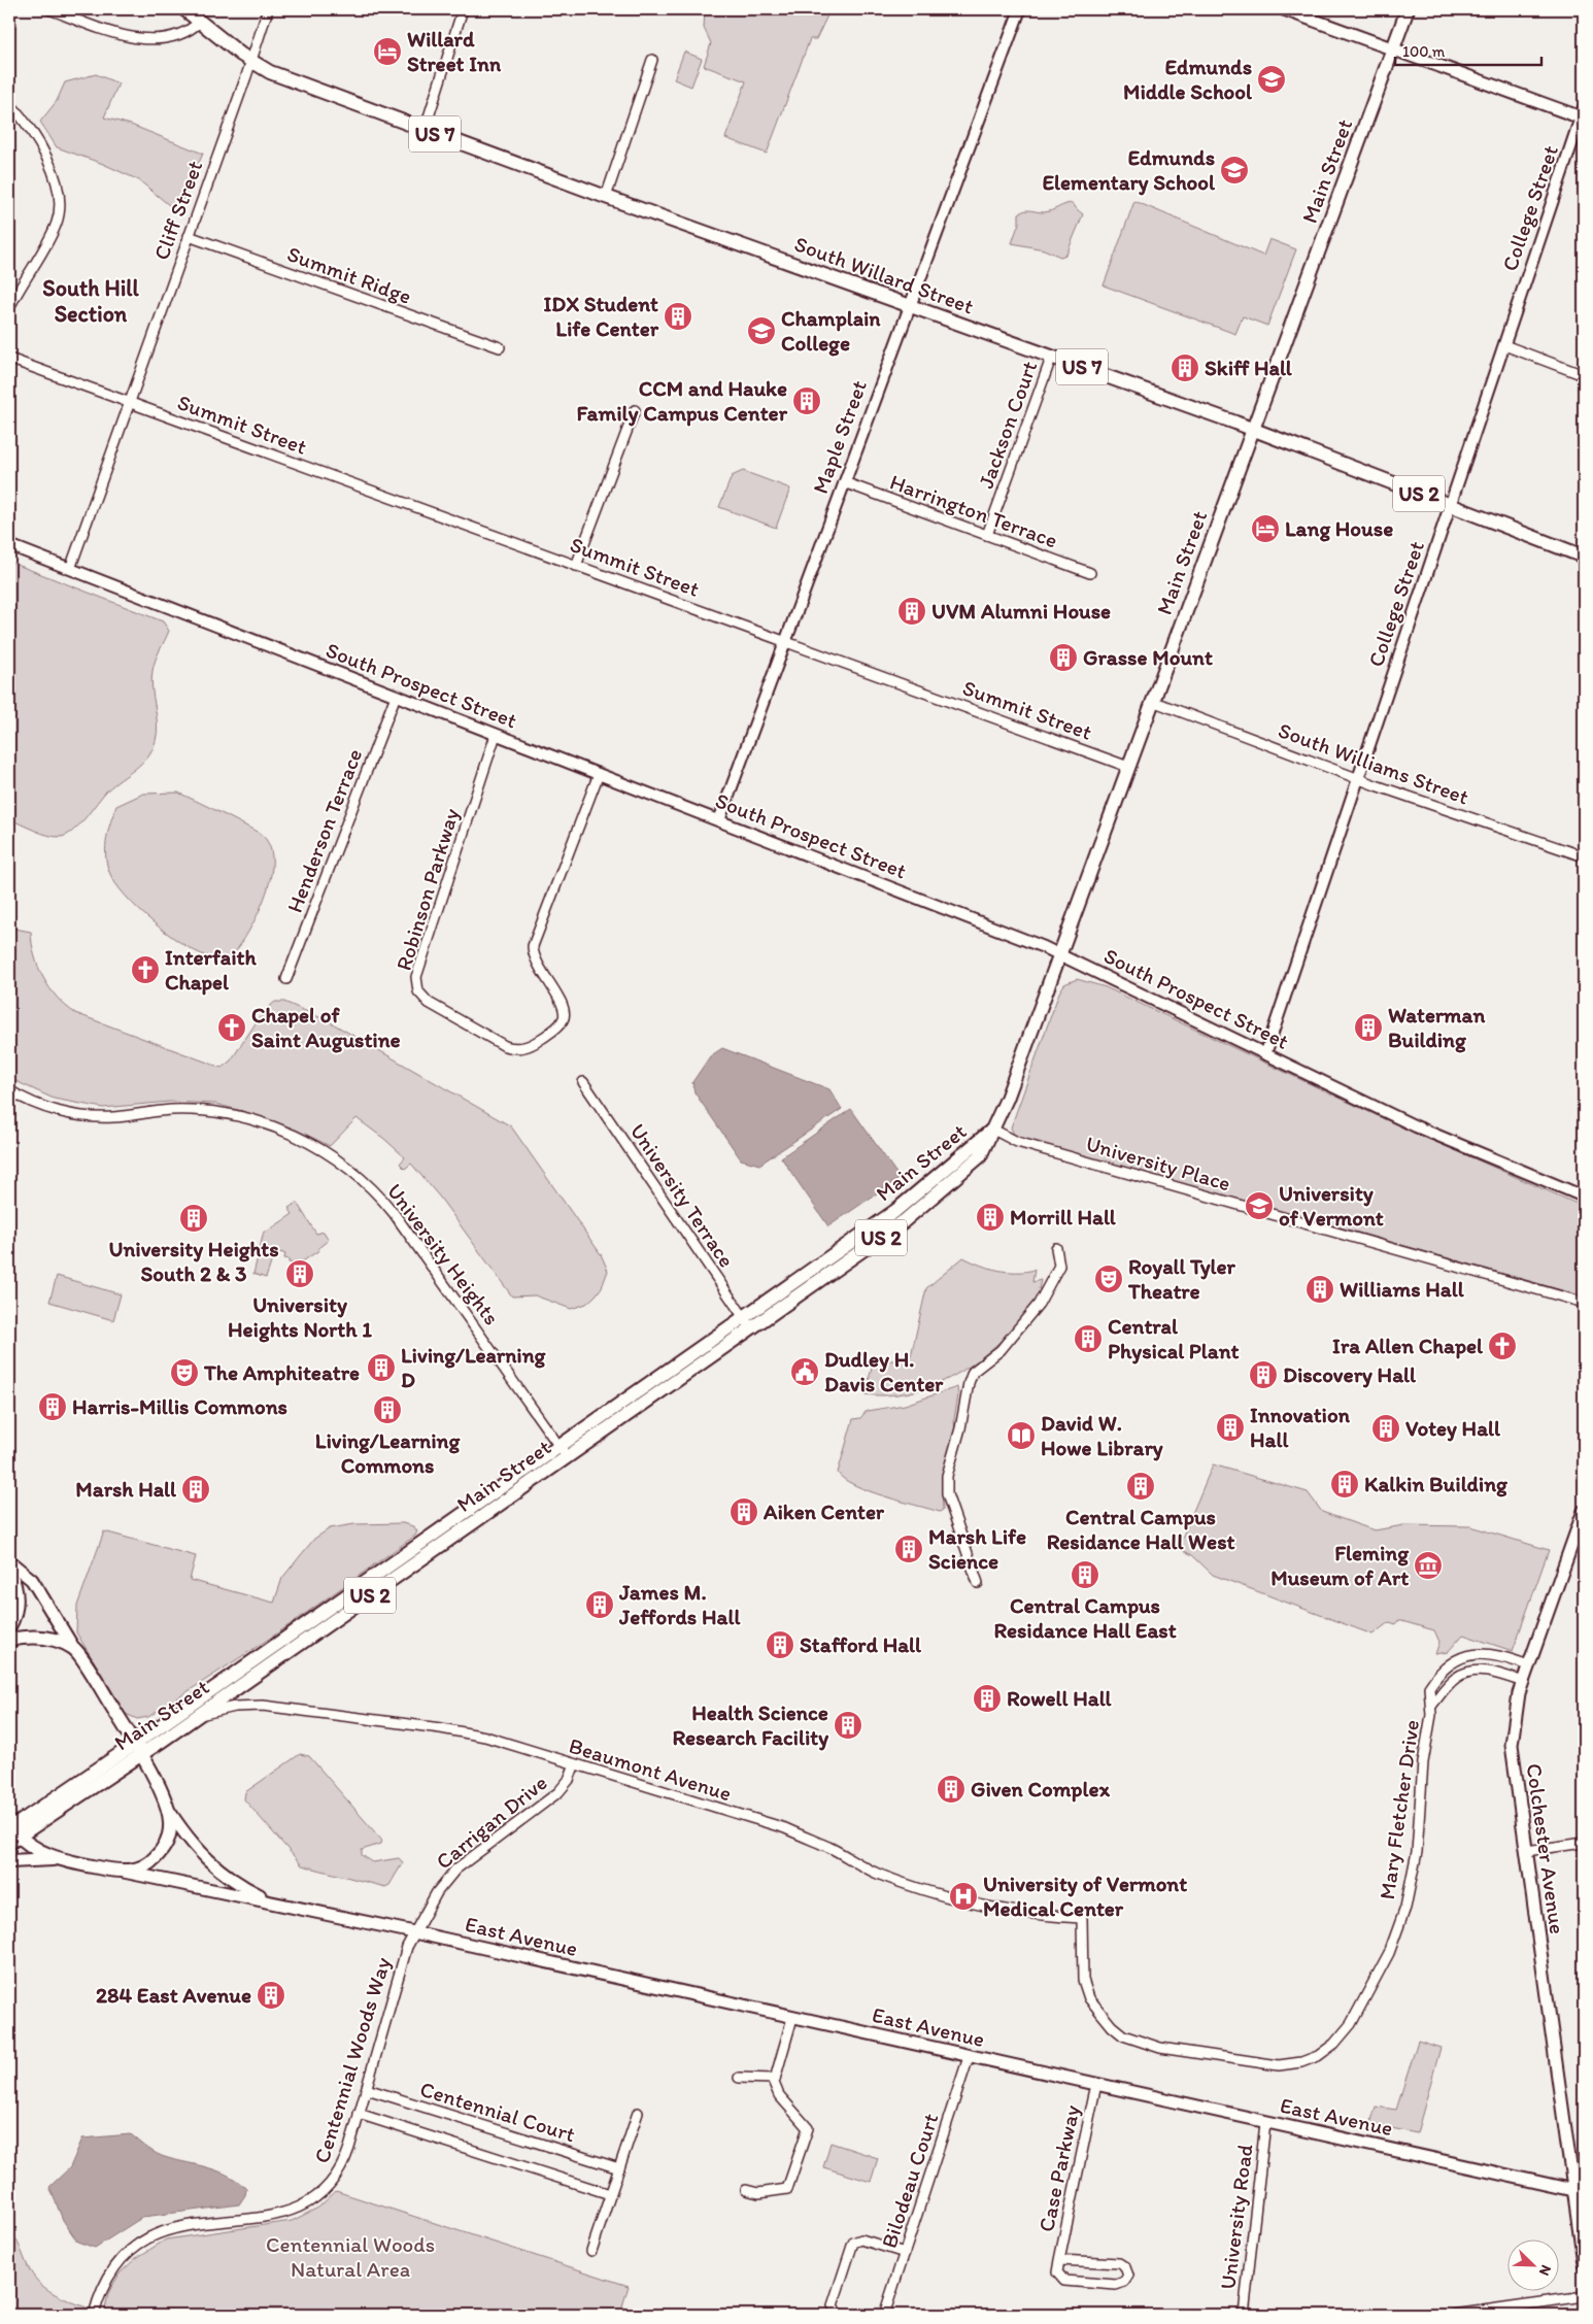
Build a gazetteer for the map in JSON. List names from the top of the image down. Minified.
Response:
{"streets":{"main road":["US 7","Main Street","South Willard Street","US 2","Colchester Avenue","East Avenue"],"street":["College Street","Cliff Street","Summit Ridge","Summit Street","Jackson Court","Maple Street","Harrington Terrace","South Prospect Street","South Williams Street","Henderson Terrace","Robinson Parkway","University Place","University Terrace","University Heights","Beaumont Avenue","Mary Fletcher Drive","Carrigan Drive","Centennial Woods Way","Centennial Court","Case Parkway","Bilodeau Court","University Road"]},"crossings":[["Main Street","South Willard Street"],["Main Street","Summit Street"],["Main Street","South Prospect Street"],["Main Street","South Williams Street"],["Main Street","University Place"],["Main Street","University Terrace"],["Main Street","University Heights"],["Main Street","Beaumont Avenue"],["Main Street","East Avenue"],["College Street","South Willard Street"],["College Street","South Prospect Street"],["College Street","South Williams Street"],["Cliff Street","Summit Ridge"],["Cliff Street","South Willard Street"],["Cliff Street","Summit Street"],["Cliff Street","South Prospect Street"],["South Willard Street","Jackson Court"],["South Willard Street","Maple Street"],["Summit Street","Maple Street"],["Jackson Court","Harrington Terrace"],["Maple Street","Harrington Terrace"],["Maple Street","South Prospect Street"],["South Prospect Street","Henderson Terrace"],["South Prospect Street","Robinson Parkway"],["Beaumont Avenue","Mary Fletcher Drive"],["Beaumont Avenue","Carrigan Drive"],["Mary Fletcher Drive","Colchester Avenue"],["Carrigan Drive","East Avenue"],["Carrigan Drive","Centennial Woods Way"],["Colchester Avenue","East Avenue"],["East Avenue","Centennial Woods Way"],["East Avenue","Case Parkway"],["East Avenue","Bilodeau Court"],["East Avenue","University Road"],["Centennial Woods Way","Centennial Court"]],"districts":["South Hill Section"],"parks":["Centennial Woods Natural Area"],"places":{"hotel":["Willard Street Inn","Lang House"],"school or university":["Edmunds Middle School","Edmunds Elementary School","Champlain College","University of Vermont"],"building":["IDX Student Life Center","Skiff Hall","CCM and Hauke Family Campus Center","UVM Alumni House","Grasse Mount","Waterman Building","Morrill Hall","University Heights South 2 & 3","University Heights North 1","Williams Hall","Central Physical Plant","Living/Learning D","Discovery Hall","Harris-Millis Commons","Living/Learning Commons","Innovation Hall","Votey Hall","Kalkin Building","Central Campus Residance Hall West","Marsh Hall","Aiken Center","Marsh Life Science","Central Campus Residance Hall East","James M. Jeffords Hall","Stafford Hall","Rowell Hall","Health Science Research Facility","Given Complex","284 East Avenue"],"church":["Interfaith Chapel","Chapel of Saint Augustine","Ira Allen Chapel"],"theatre":["Royall Tyler Theatre","The Amphiteatre"],"public building":["Dudley H. Davis Center"],"library":["David W. Howe Library"],"museum":["Fleming Museum of Art"],"hospital":["University of Vermont Medical Center"]},"scale_bar":"100 m","north":"bottom right"}
